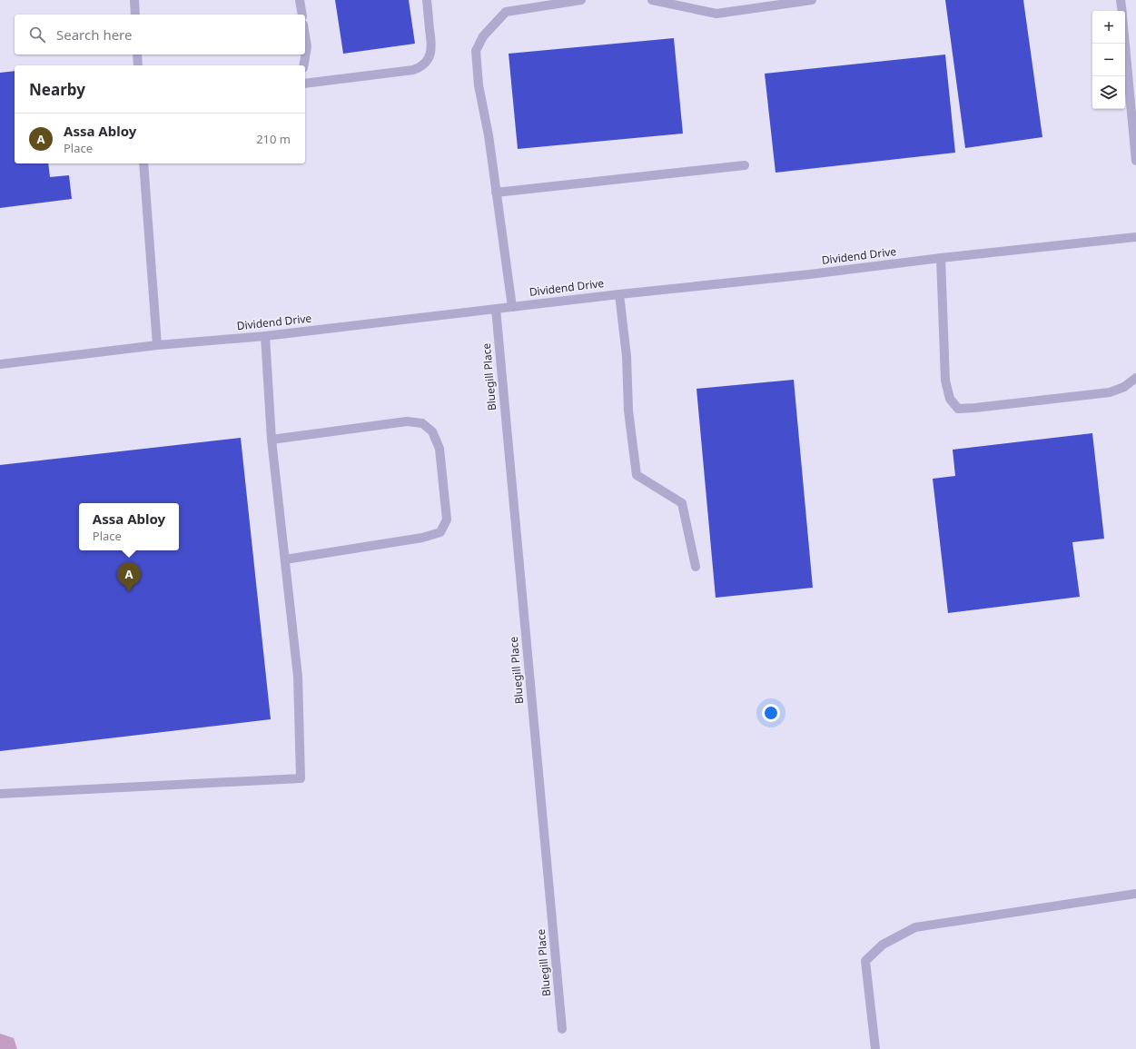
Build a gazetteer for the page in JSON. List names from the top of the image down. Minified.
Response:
{"streets":{"street":["Dividend Drive","Bluegill Place"]},"crossings":[["Dividend Drive","Bluegill Place"]],"page":{"map_buttons":["+","−"],"search":"Search here","heading":"Nearby","list":[{"mark":"A","name":"Assa Abloy","note":"Place","value":"210 m"}],"popup":["Assa Abloy","Place"],"pins":"A"}}
